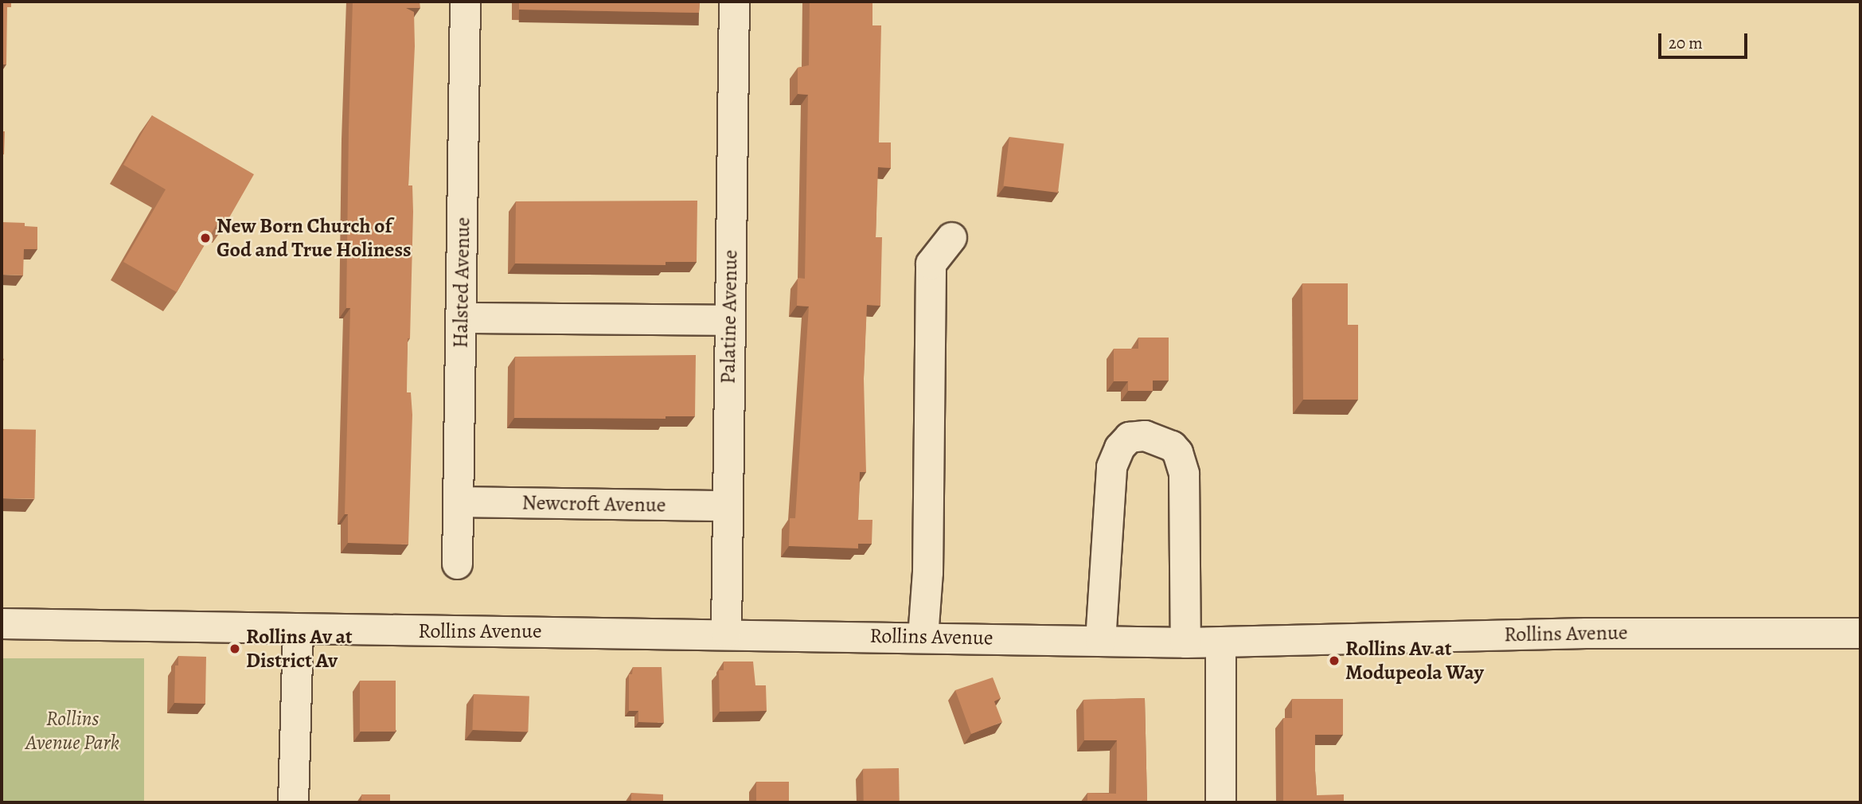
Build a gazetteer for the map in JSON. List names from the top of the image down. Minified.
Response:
{"streets":{"street":["Halsted Avenue","Palatine Avenue","Newcroft Avenue","Rollins Avenue"]},"crossings":[["Halsted Avenue","Newcroft Avenue"],["Palatine Avenue","Newcroft Avenue"],["Palatine Avenue","Rollins Avenue"]],"parks":["Rollins Avenue Park"],"places":["New Born Church of God and True Holiness","Rollins Av at District Av","Rollins Av at Modupeola Way"],"scale_bar":"20 m"}
